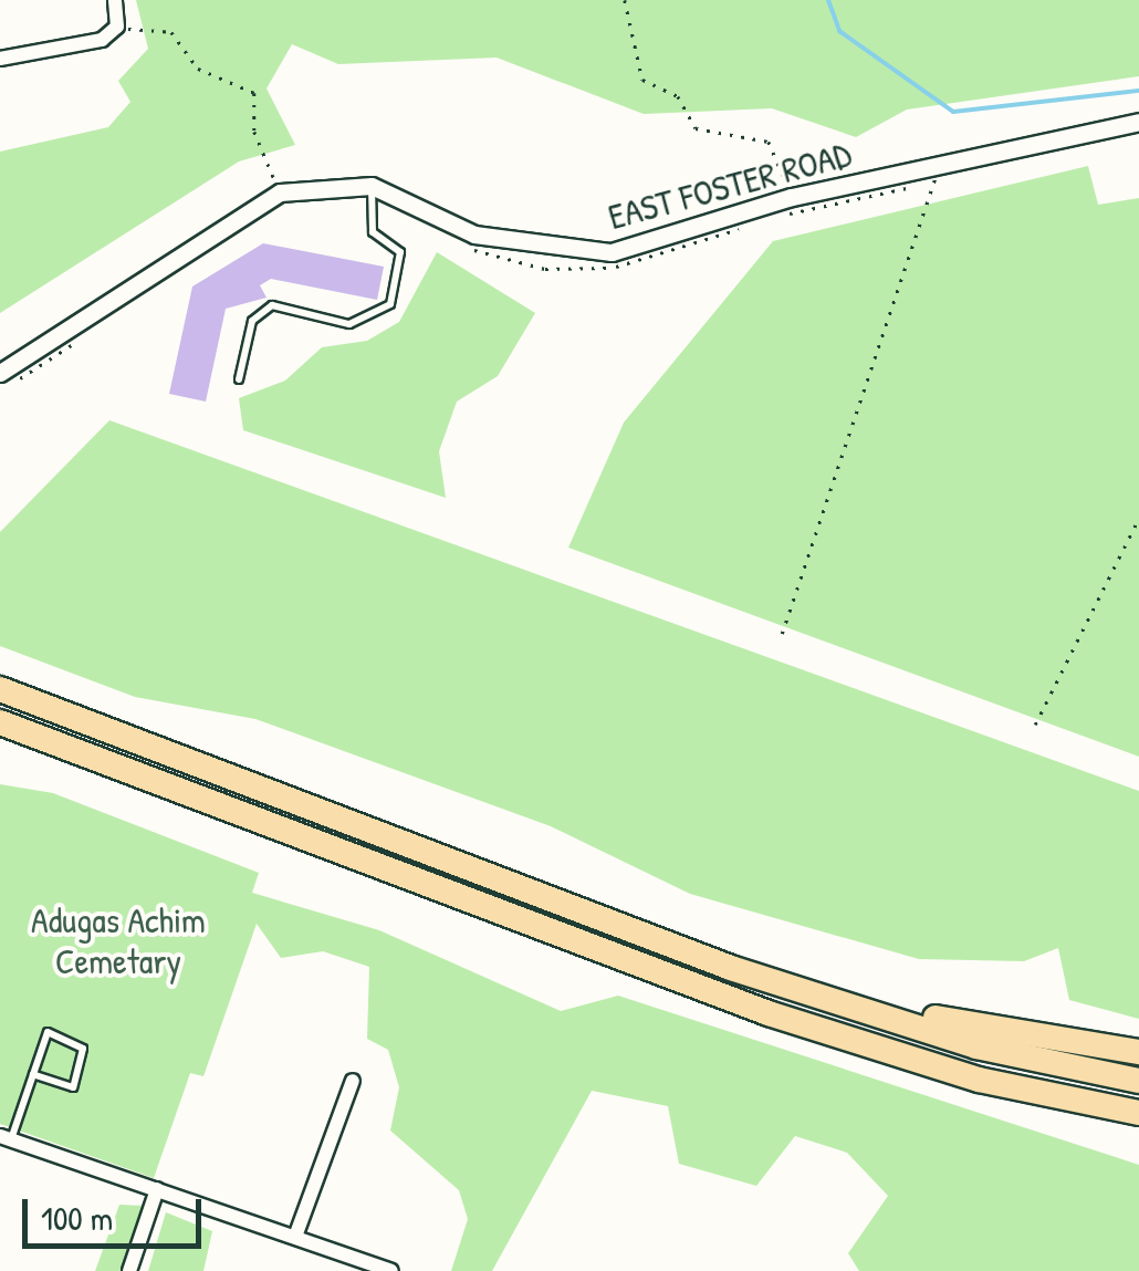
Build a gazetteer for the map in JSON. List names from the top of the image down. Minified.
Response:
{"streets":{"street":["EAST FOSTER ROAD"]},"parks":["Adugas Achim Cemetary"],"scale_bar":"100 m"}
